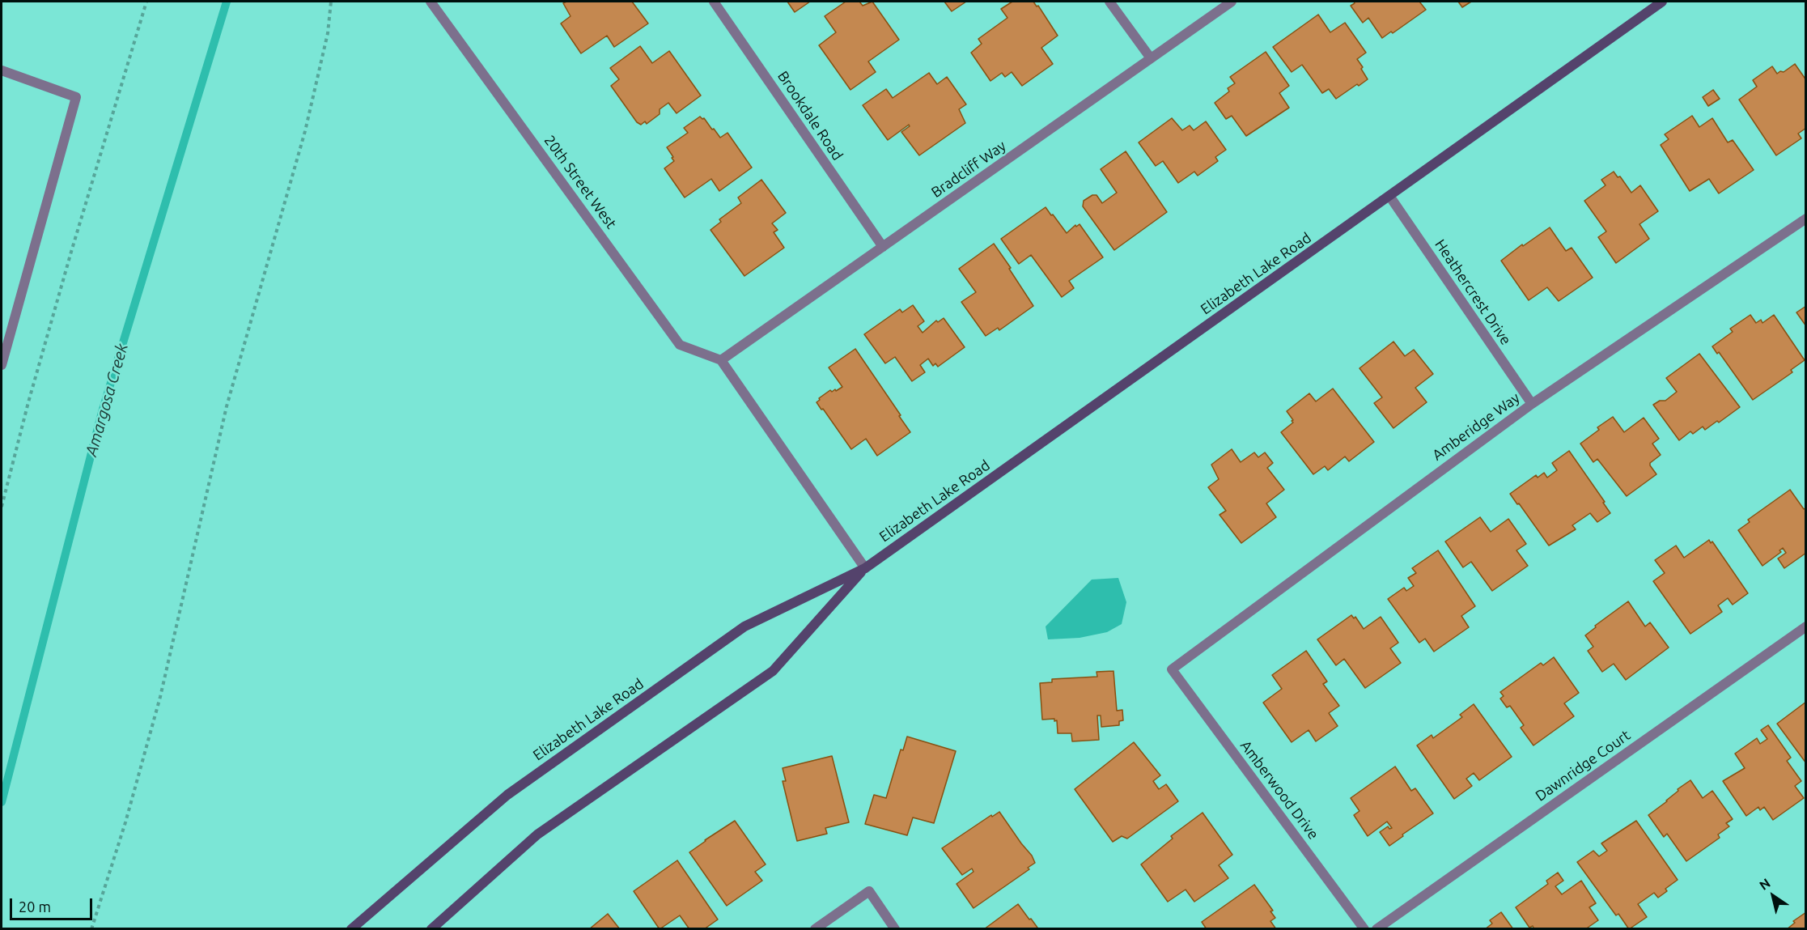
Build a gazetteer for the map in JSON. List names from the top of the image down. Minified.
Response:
{"streets":{"main road":["Elizabeth Lake Road"],"street":["Brookdale Road","Bradcliff Way","20th Street West","Heathercrest Drive","Amberidge Way","Dawnridge Court","Amberwood Drive"]},"crossings":[["Brookdale Road","Bradcliff Way"],["Bradcliff Way","20th Street West"],["Elizabeth Lake Road","Heathercrest Drive"],["Heathercrest Drive","Amberidge Way"],["Amberidge Way","Amberwood Drive"]],"water":["Amargosa Creek"],"scale_bar":"20 m","north":"top left"}
